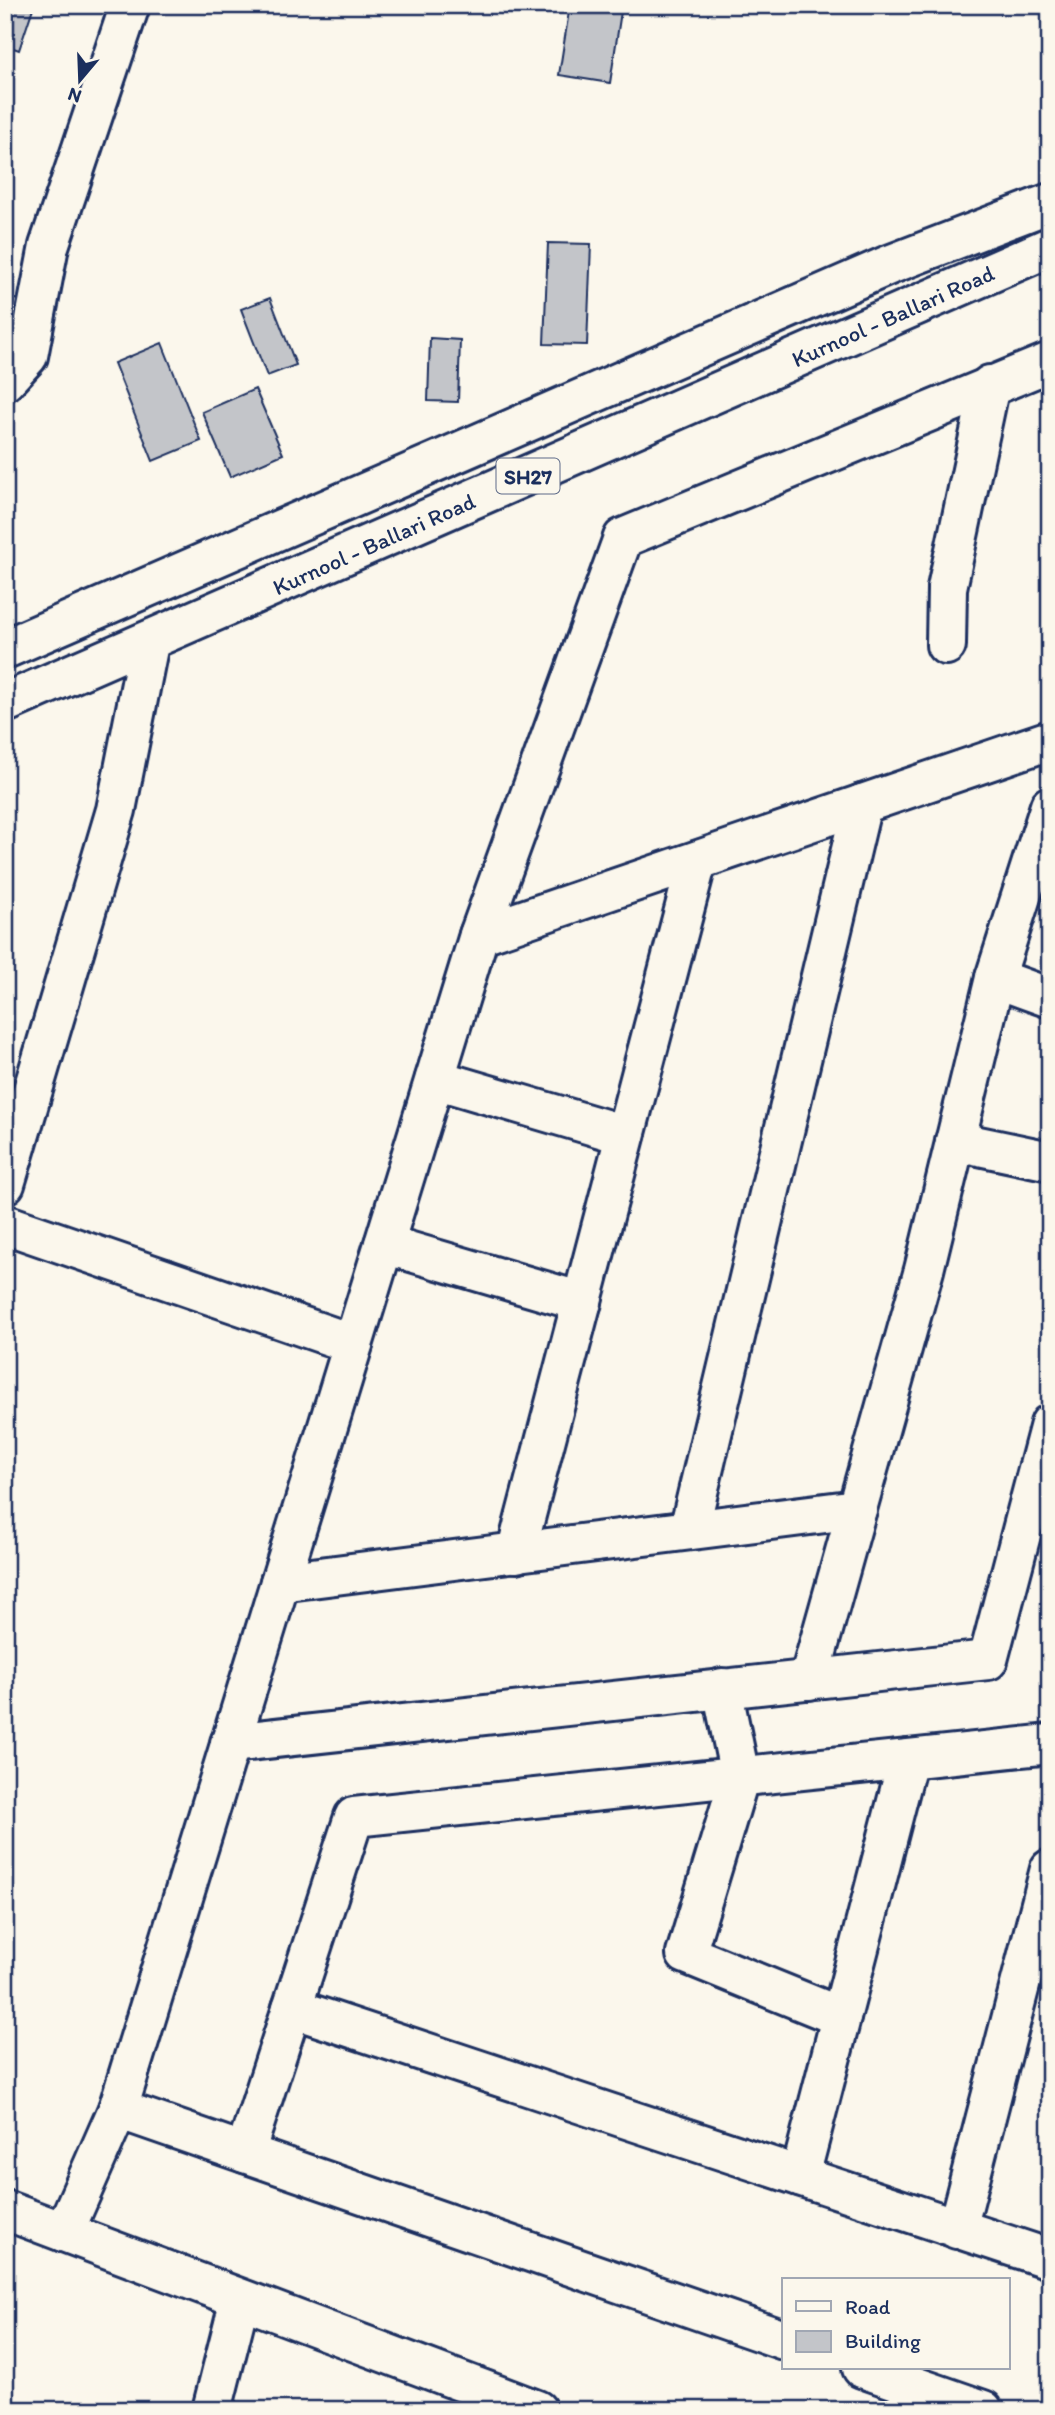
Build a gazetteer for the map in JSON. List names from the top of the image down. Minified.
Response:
{"streets":{"street":["Kurnool - Ballari Road","SH27"]},"legend":["Road","Building"],"north":"bottom"}
